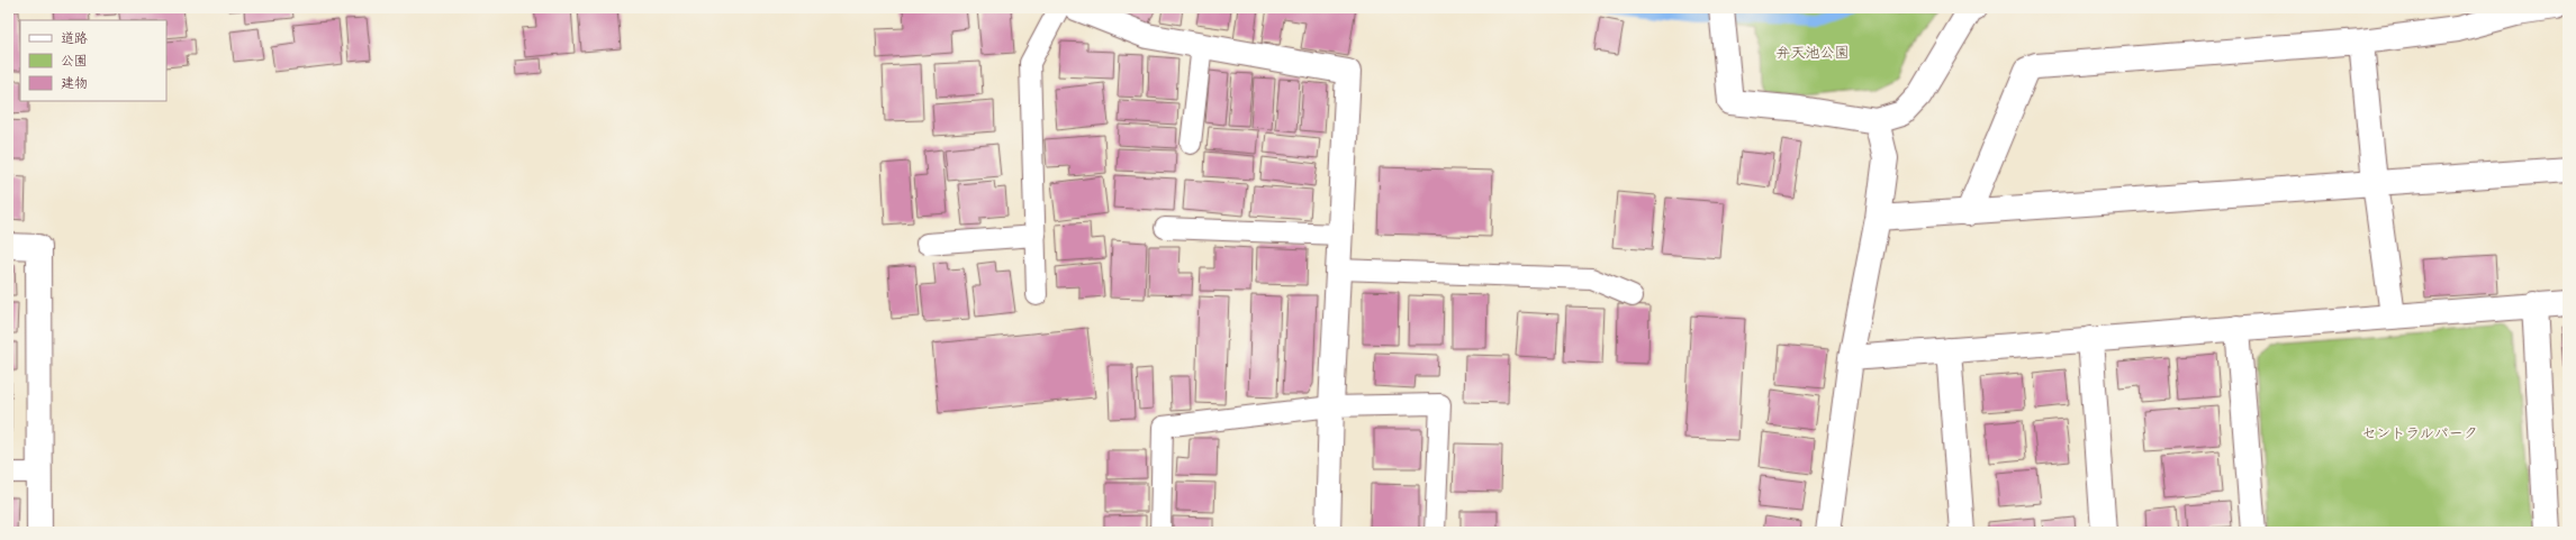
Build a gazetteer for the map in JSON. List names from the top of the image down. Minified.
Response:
{"parks":["弁天池公園","セントラルパーク"],"legend":["道路","公園","建物"]}
